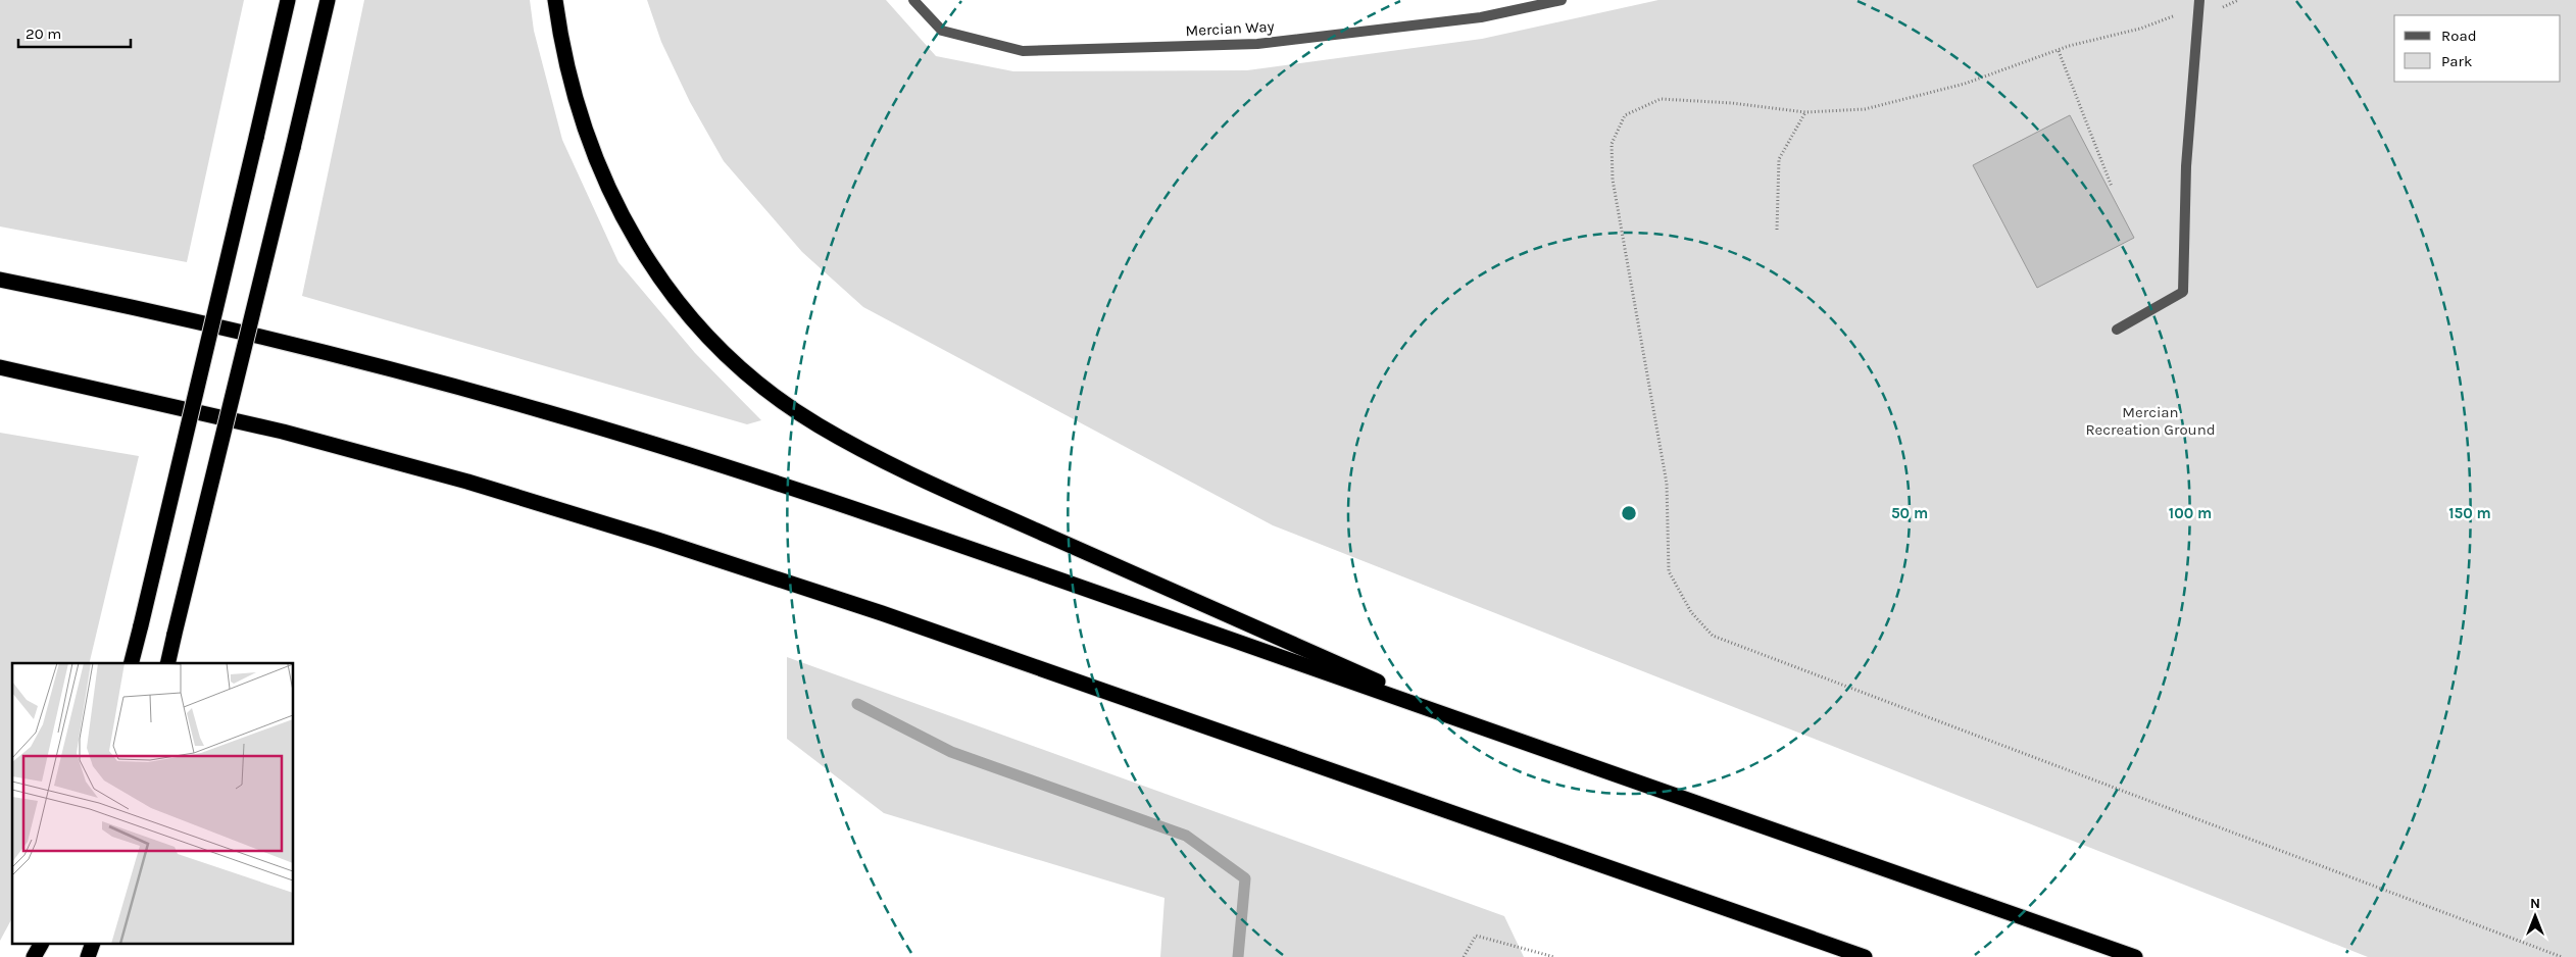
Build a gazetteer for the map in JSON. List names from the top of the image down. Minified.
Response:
{"streets":{"street":["Mercian Way"]},"parks":["Mercian Recreation Ground"],"legend":["Road","Park"],"scale_bar":"20 m","north":"top","rings":["50 m","100 m","150 m"]}
